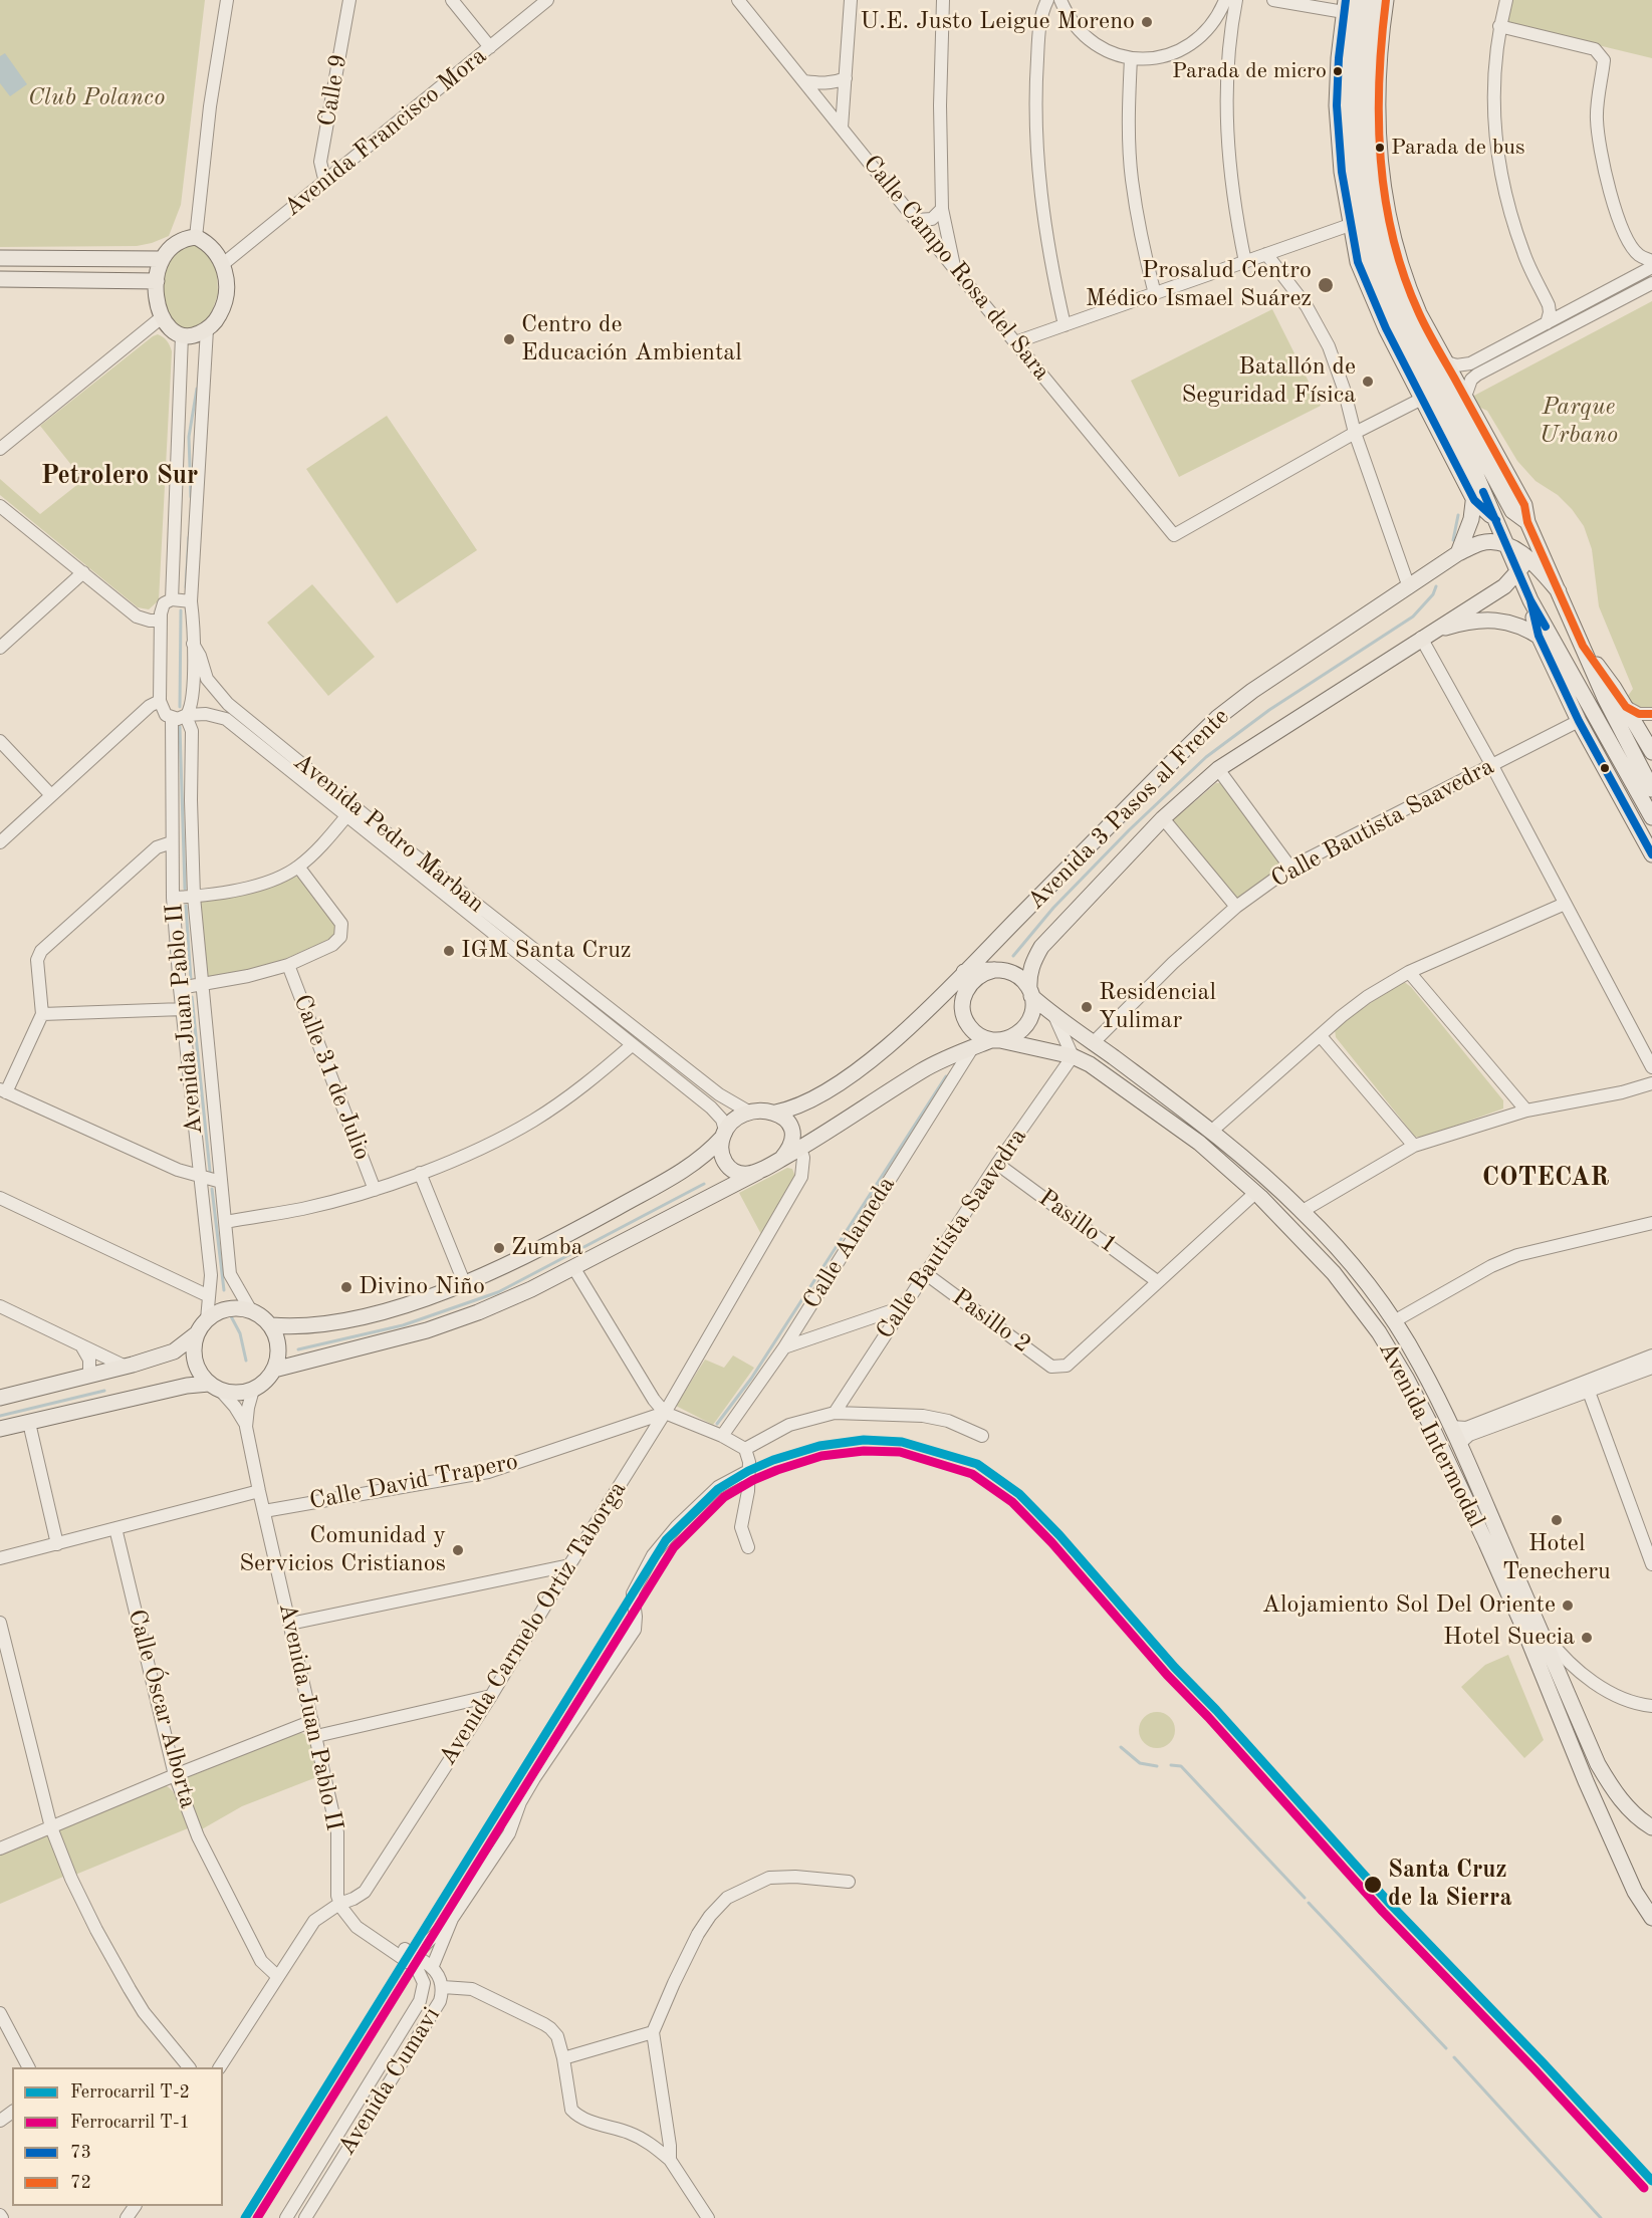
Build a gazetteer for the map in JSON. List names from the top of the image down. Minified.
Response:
{"streets":{"main road":["Avenida 3 Pasos al Frente","Avenida Intermodal"],"street":["Calle 9","Avenida Francisco Mora","Calle Campo Rosa del Sara","Calle Bautista Saavedra","Avenida Pedro Marban","Avenida Juan Pablo II","Calle 31 de Julio","Pasillo 1","Calle Alameda","Pasillo 2","Calle David Trapero","Avenida Carmelo Ortiz Taborga","Calle Óscar Alborta","Avenida Cumavi"]},"crossings":[["Calle 9","Avenida Francisco Mora"],["Avenida 3 Pasos al Frente","Avenida Pedro Marban"],["Avenida 3 Pasos al Frente","Avenida Intermodal"],["Calle Bautista Saavedra","Pasillo 1"],["Calle Bautista Saavedra","Pasillo 2"],["Calle Bautista Saavedra","Avenida Intermodal"],["Avenida Pedro Marban","Avenida Juan Pablo II"],["Avenida Juan Pablo II","Calle David Trapero"],["Avenida Juan Pablo II","Avenida Carmelo Ortiz Taborga"],["Avenida Juan Pablo II","Avenida Cumavi"],["Pasillo 1","Pasillo 2"],["Calle David Trapero","Avenida Carmelo Ortiz Taborga"],["Avenida Carmelo Ortiz Taborga","Calle Óscar Alborta"],["Avenida Carmelo Ortiz Taborga","Avenida Cumavi"]],"districts":["Petrolero Sur","COTECAR"],"parks":["Club Polanco","Parque Urbano"],"places":["U.E. Justo Leigue Moreno","Parada de micro","Parada de bus","Prosalud Centro Médico Ismael Suárez","Centro de Educación Ambiental","Batallón de Seguridad Física","IGM Santa Cruz","Residencial Yulimar","Zumba","Divino Niño","Hotel Tenecheru","Comunidad y Servicios Cristianos","Alojamiento Sol Del Oriente","Hotel Suecia","Santa Cruz de la Sierra"],"lines":["transit line 73","transit line 72","rail line T-2","rail line T-1"],"legend":["Ferrocarril T-2","Ferrocarril T-1","73","72"]}
